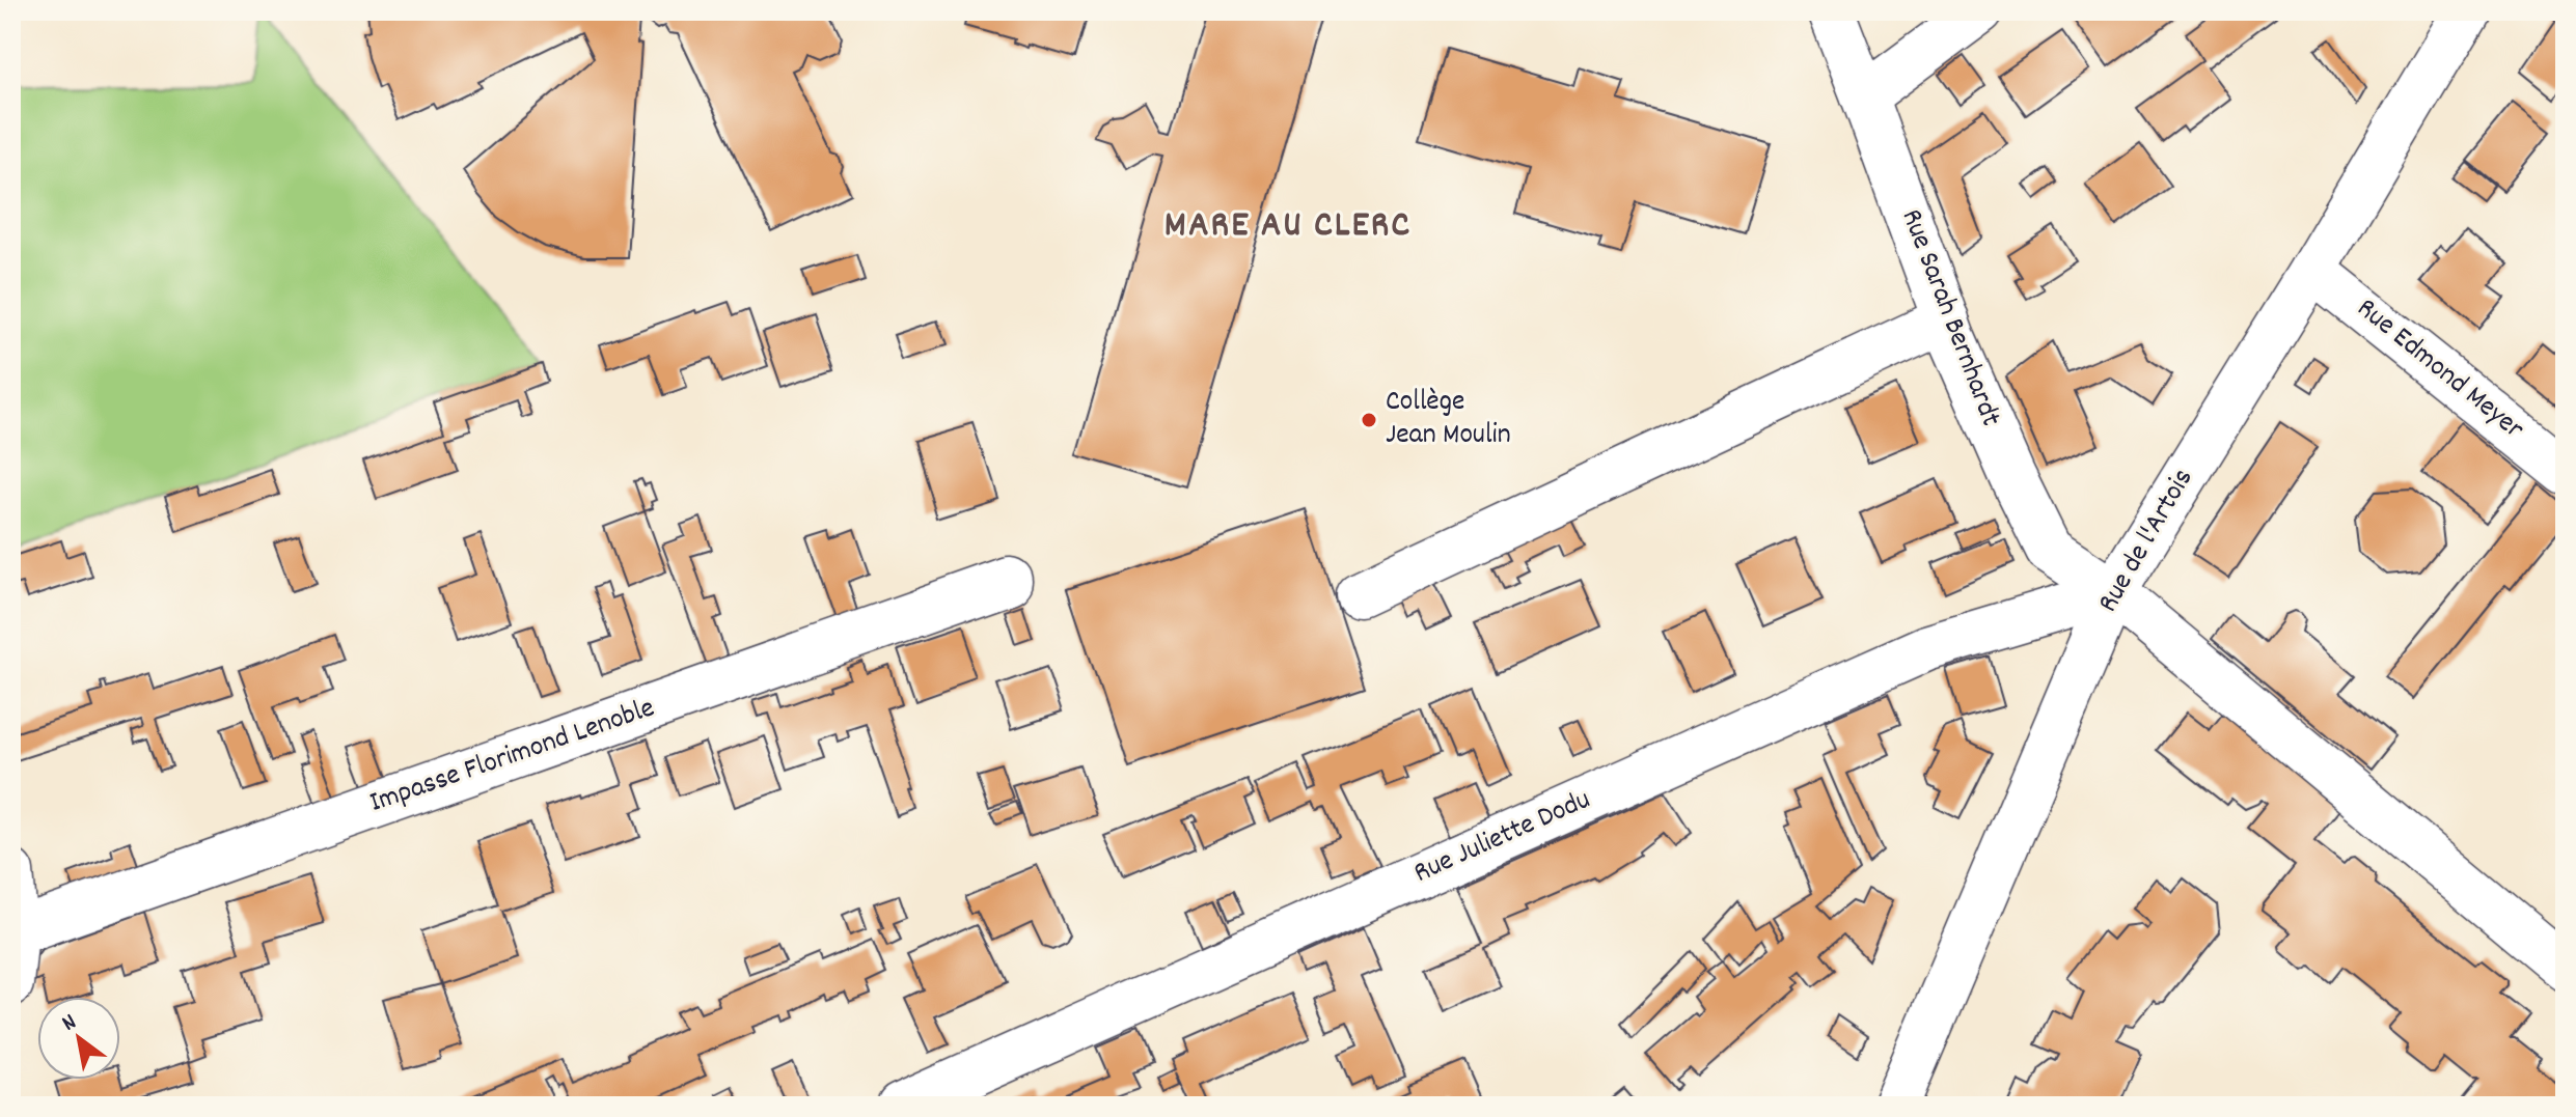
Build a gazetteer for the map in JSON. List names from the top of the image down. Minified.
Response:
{"streets":{"street":["Rue Sarah Bernhardt","Rue Edmond Meyer","Rue de l'Artois","Impasse Florimond Lenoble","Rue Juliette Dodu"]},"crossings":[["Rue Sarah Bernhardt","Rue de l'Artois"],["Rue Sarah Bernhardt","Rue Juliette Dodu"],["Rue Edmond Meyer","Rue de l'Artois"],["Rue de l'Artois","Rue Juliette Dodu"]],"districts":["MARE AU CLERC"],"places":["Collège Jean Moulin"],"north":"top left"}
